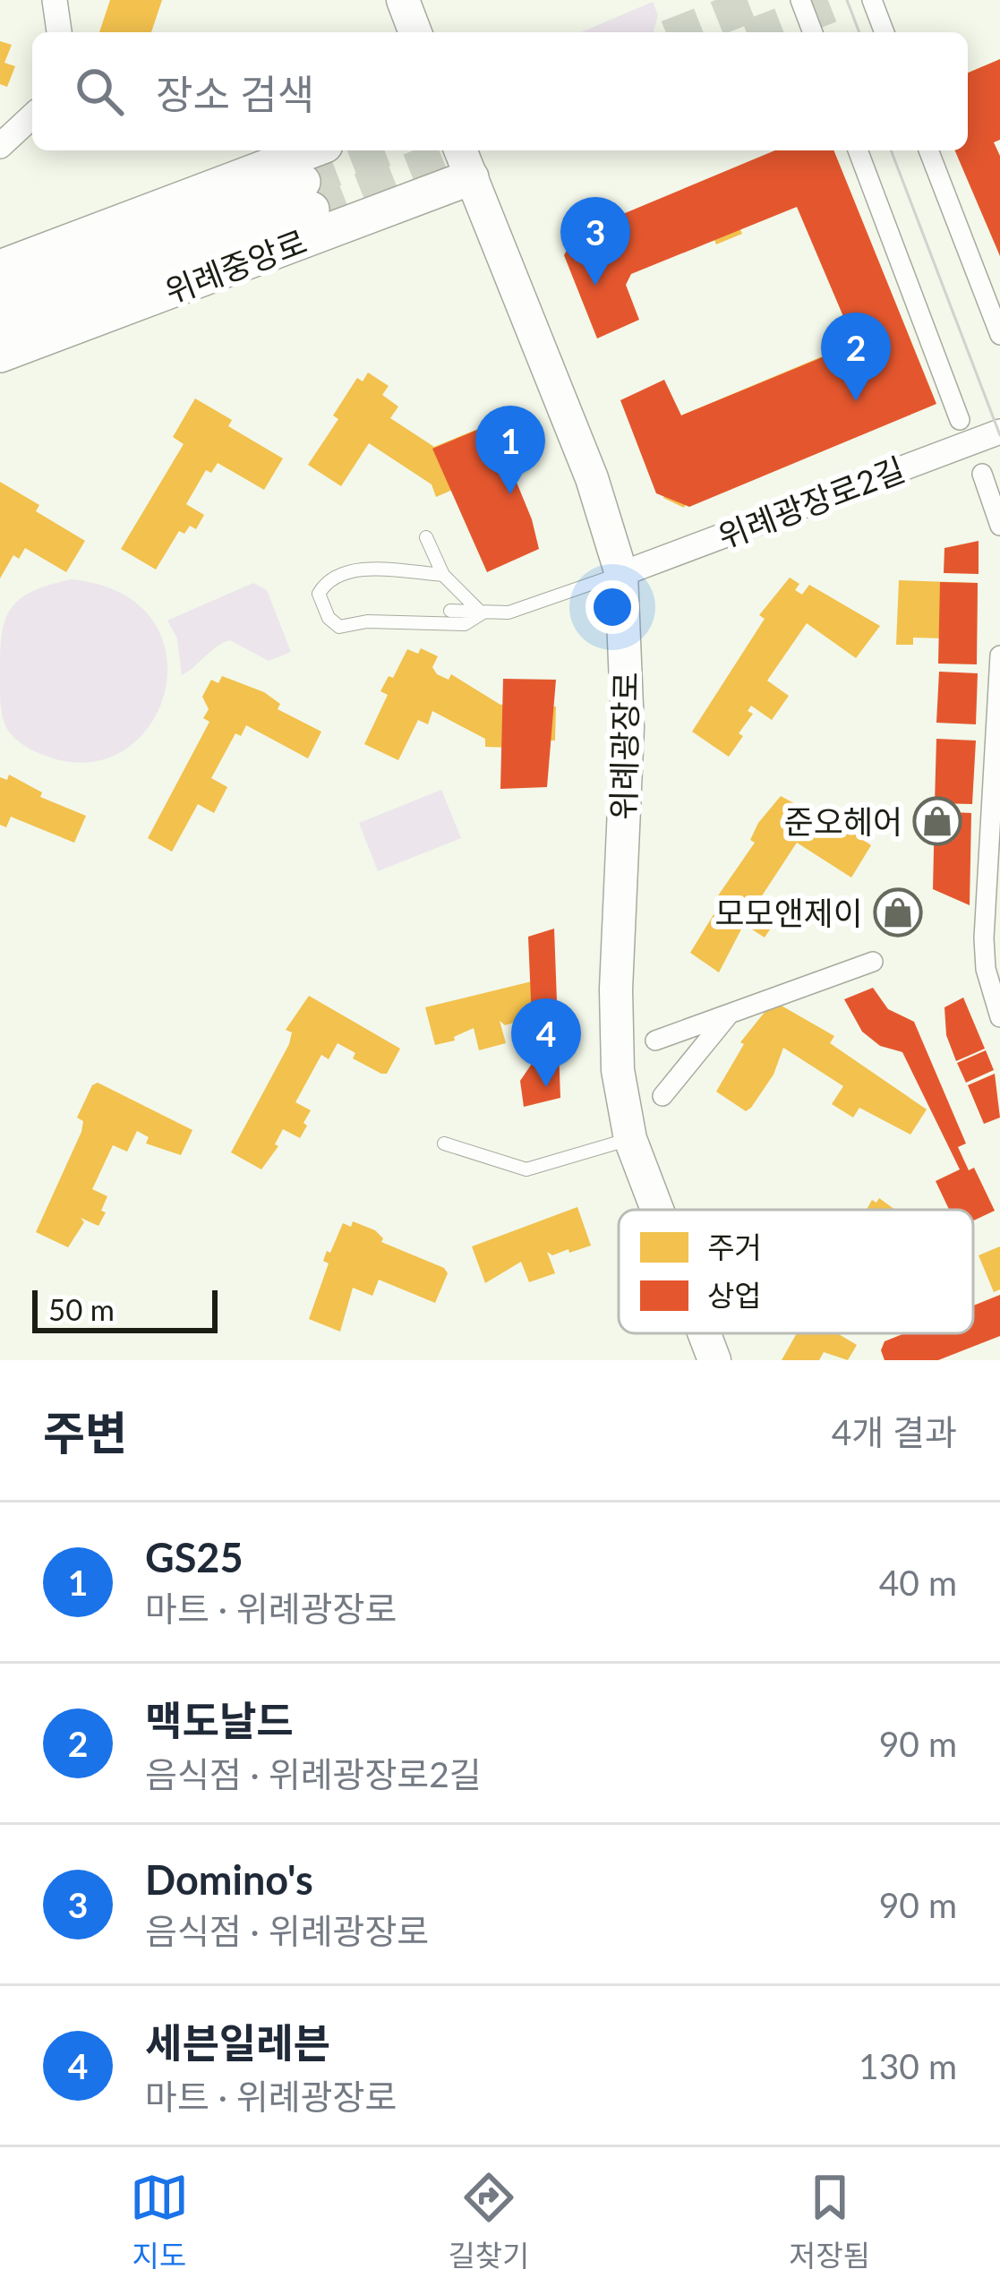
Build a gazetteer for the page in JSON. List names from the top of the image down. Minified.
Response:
{"streets":{"main road":["위례중앙로"],"street":["위례광장로2길","위례광장로"]},"crossings":[["위례중앙로","위례광장로"],["위례광장로2길","위례광장로"]],"places":{"shop":["준오헤어","모모앤제이"]},"legend":["주거","상업"],"scale_bar":"50 m","page":{"search":"장소 검색","pins":["3","2","1","4"],"scale":"50 m","heading":["주변","4개 결과"],"list":[{"mark":"1","name":"GS25","note":"마트 · 위례광장로","value":"40 m"},{"mark":"2","name":"맥도날드","note":"음식점 · 위례광장로2길","value":"90 m"},{"mark":"3","name":"Domino's","note":"음식점 · 위례광장로","value":"90 m"},{"mark":"4","name":"세븐일레븐","note":"마트 · 위례광장로","value":"130 m"}],"nav":["지도","길찾기","저장됨"]}}
